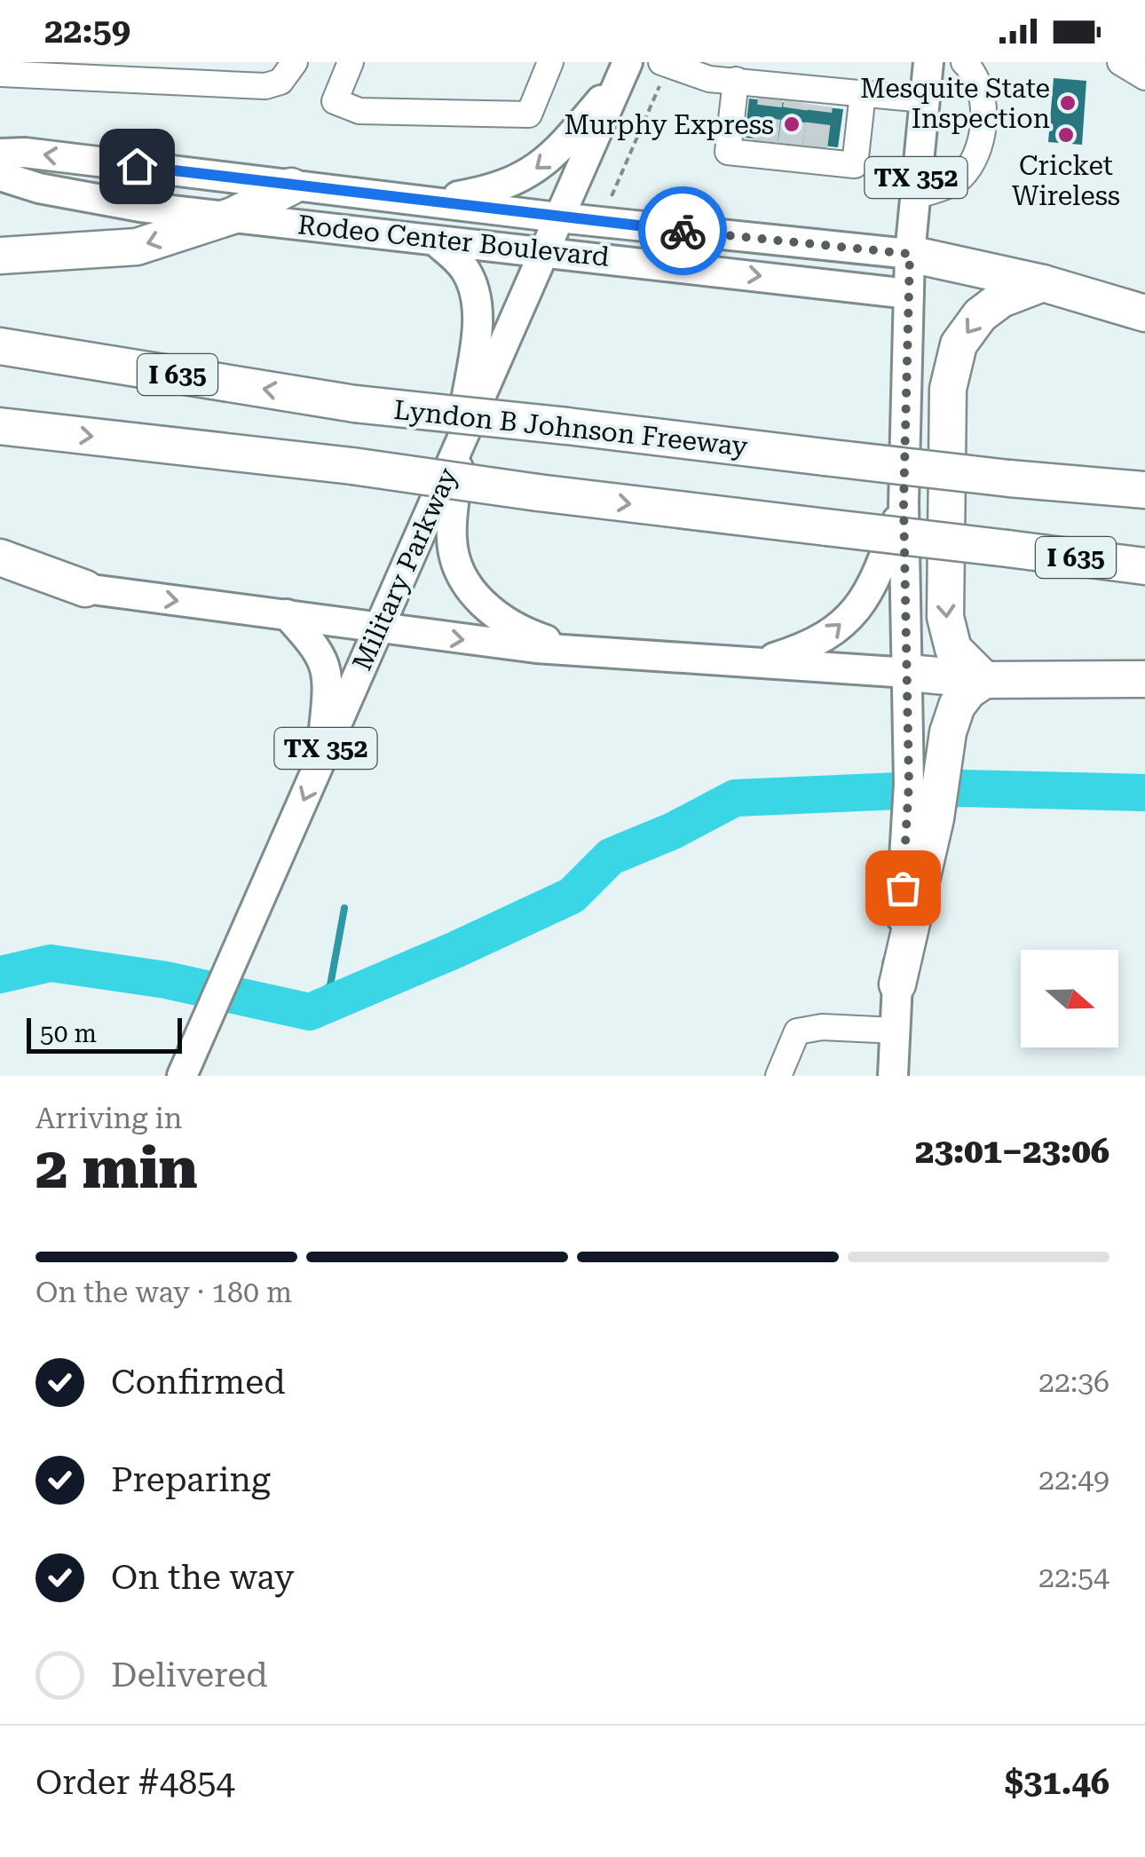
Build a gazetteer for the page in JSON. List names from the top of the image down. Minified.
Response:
{"streets":{"highway":["I 635","Lyndon B Johnson Freeway"],"main road":["TX 352","Rodeo Center Boulevard","Military Parkway"]},"crossings":[["TX 352","Rodeo Center Boulevard"],["Rodeo Center Boulevard","Military Parkway"]],"places":["Mesquite State Inspection","Murphy Express","Cricket Wireless"],"scale_bar":"50 m","north":"right","page":{"status":"22:59","scale":"50 m","heading":["2 min","Arriving in","23:01–23:06"],"panel":["Order #4854","$31.46"],"bar":"On the way · 180 m","list":[["Confirmed","22:36"],["Preparing","22:49"],["On the way","22:54"],"Delivered"]}}
